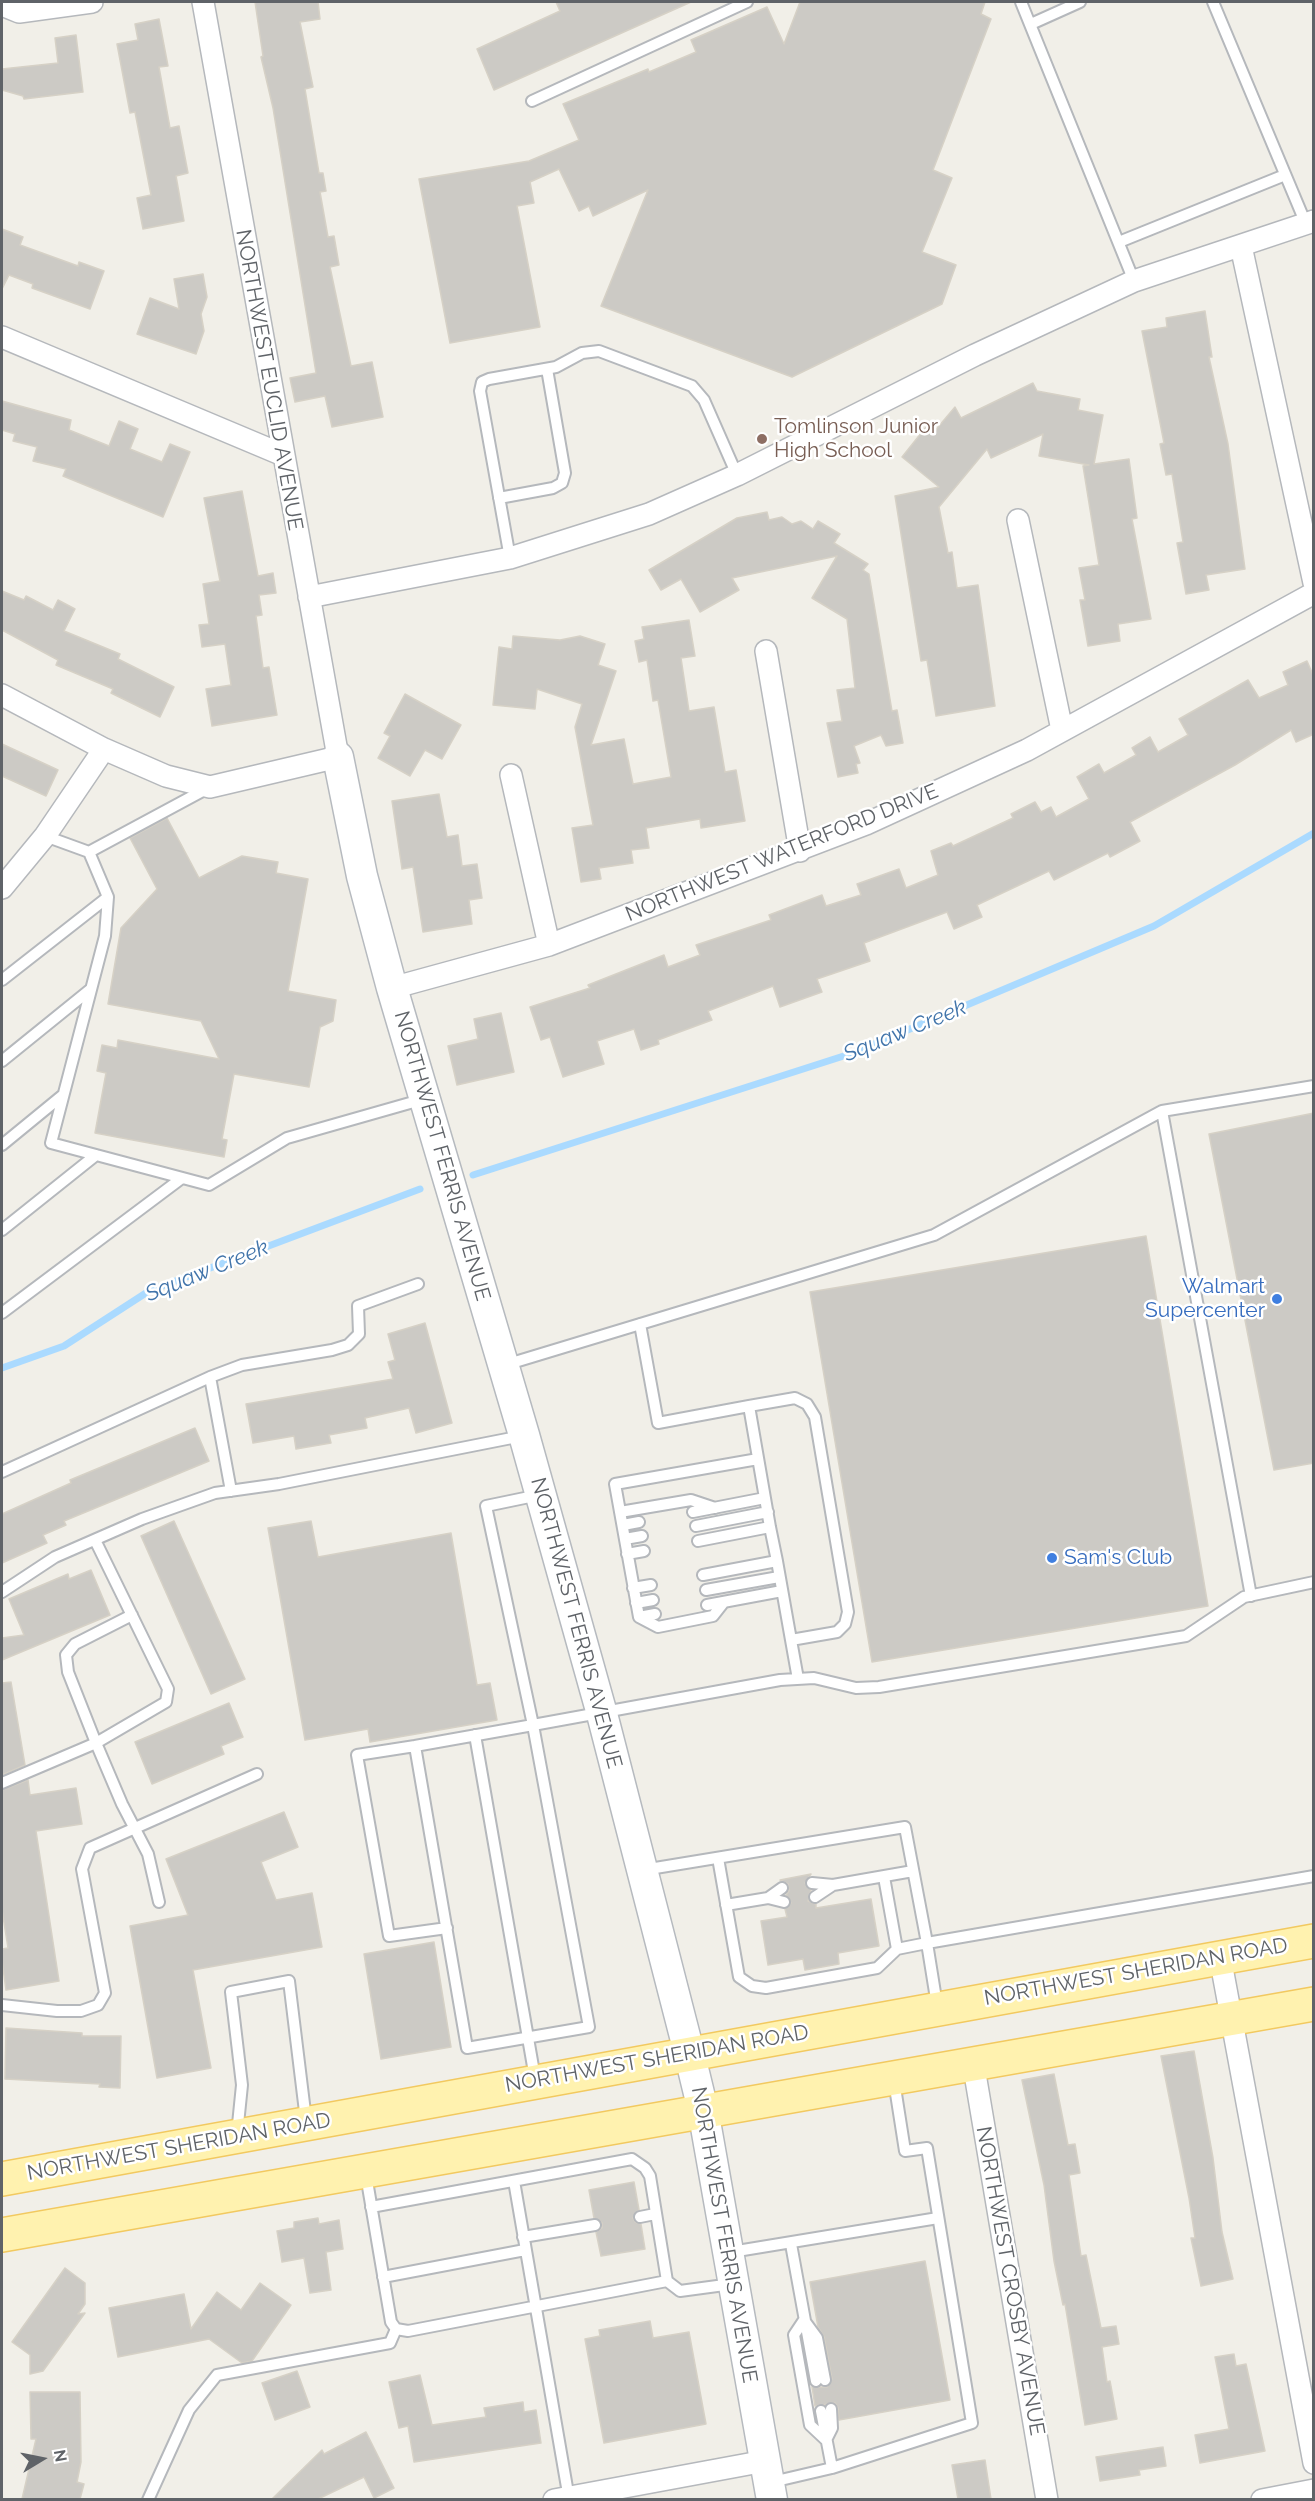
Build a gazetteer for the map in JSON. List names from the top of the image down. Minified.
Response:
{"streets":{"main road":["NORTHWEST SHERIDAN ROAD"],"street":["NORTHWEST EUCLID AVENUE","NORTHWEST WATERFORD DRIVE","NORTHWEST FERRIS AVENUE","NORTHWEST CROSBY AVENUE"]},"crossings":[["NORTHWEST EUCLID AVENUE","NORTHWEST FERRIS AVENUE"],["NORTHWEST WATERFORD DRIVE","NORTHWEST FERRIS AVENUE"],["NORTHWEST FERRIS AVENUE","NORTHWEST SHERIDAN ROAD"]],"water":["Squaw Creek"],"places":["Tomlinson Junior High School","Walmart Supercenter","Sam's Club"],"north":"right"}
